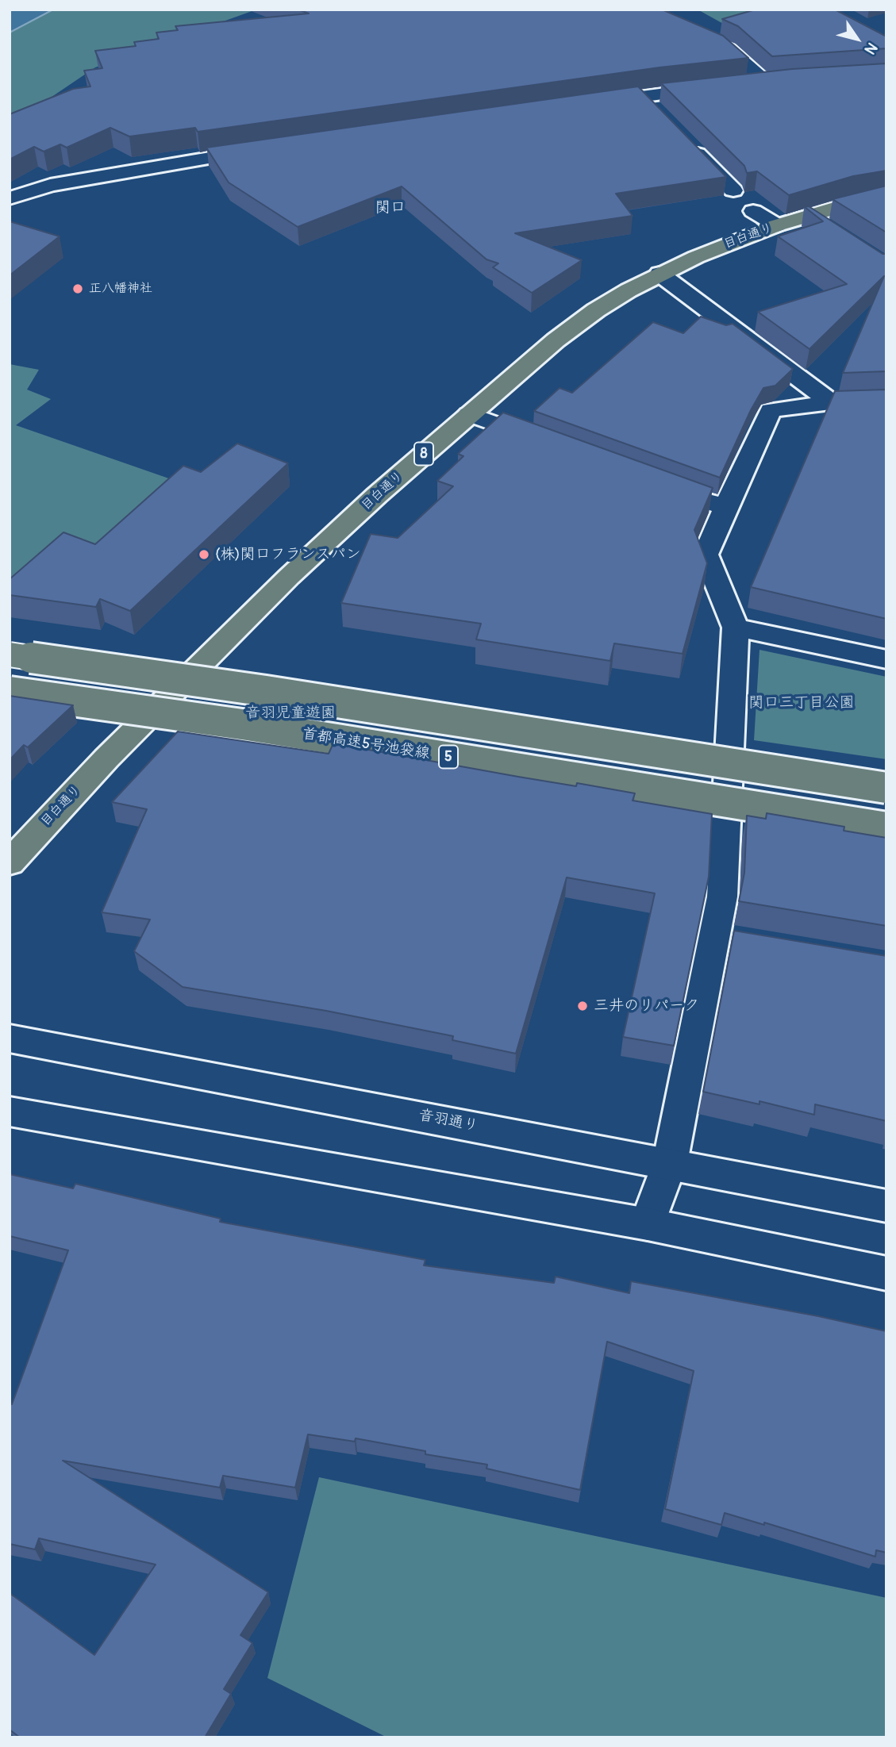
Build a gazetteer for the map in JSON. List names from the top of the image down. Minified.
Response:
{"streets":{"main road":["目白通り","8","首都高速5号池袋線","5"],"street":["音羽通り"]},"districts":["関口"],"parks":["関口三丁目公園","音羽児童遊園"],"places":["正八幡神社","(株)関口フランスパン","三井のリパーク"],"north":"bottom right"}
